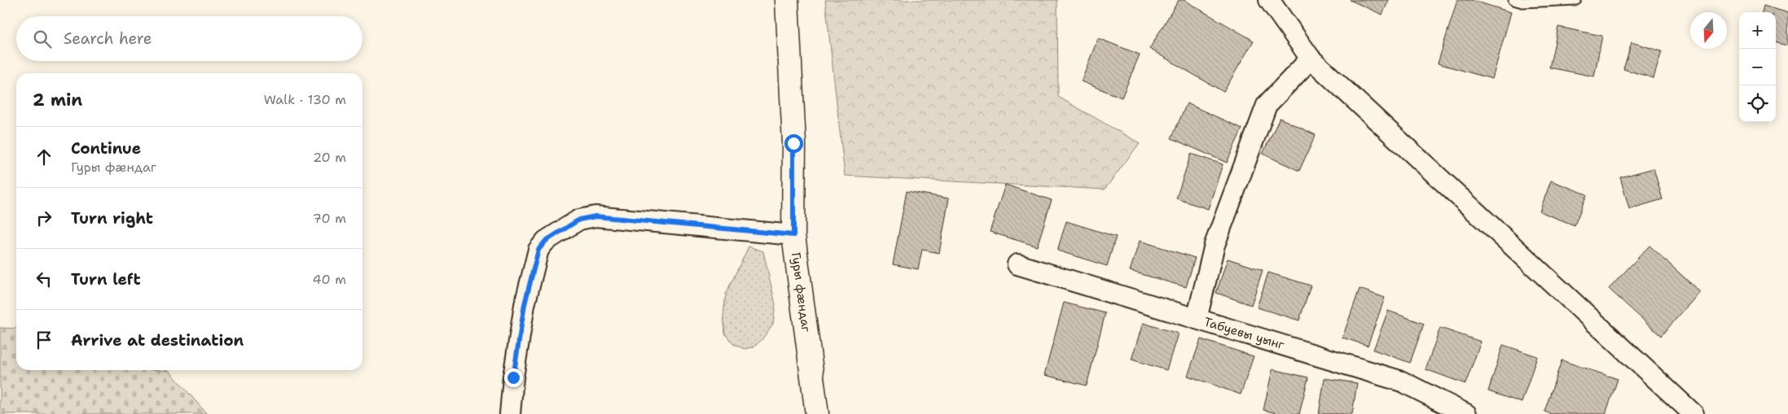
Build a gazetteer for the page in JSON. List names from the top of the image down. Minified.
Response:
{"streets":{"main road":["Гуры фӕндаг"],"street":["Табуевы уынг"]},"north":"bottom","page":{"map_buttons":["+","−"],"search":"Search here","heading":["2 min","Walk · 130 m"],"list":[["Continue","Гуры фӕндаг","20 m"],["Turn right","70 m"],["Turn left","40 m"],"Arrive at destination"]}}
